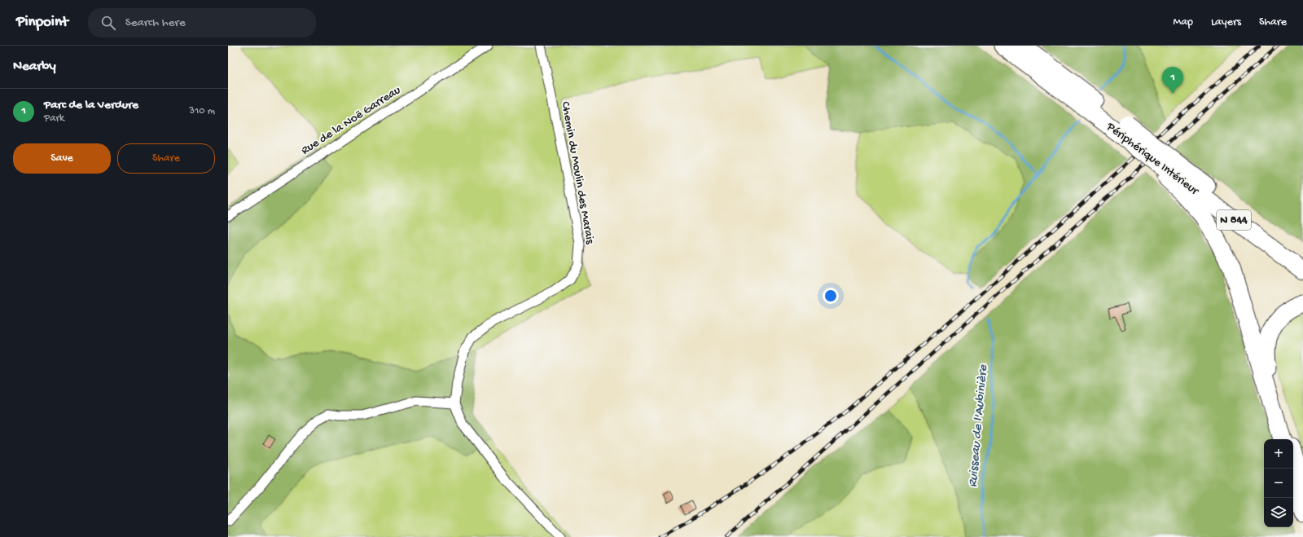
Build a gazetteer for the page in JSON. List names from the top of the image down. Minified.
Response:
{"streets":{"highway":["Périphérique Intérieur","N 844"],"street":["Rue de la Noë Garreau","Chemin du Moulin des Marais"]},"crossings":[["Périphérique Intérieur","N 844"]],"water":["Ruisseau de l'Aubinière"],"page":{"header":"Pinpoint","search":"Search here","nav":["Map","Layers","Share"],"heading":"Nearby","pins":"1","list":[{"mark":"1","name":"Parc de la Verdure","note":"Park","value":"310 m"}],"buttons":["Save","Share"],"map_buttons":["+","−"]}}
